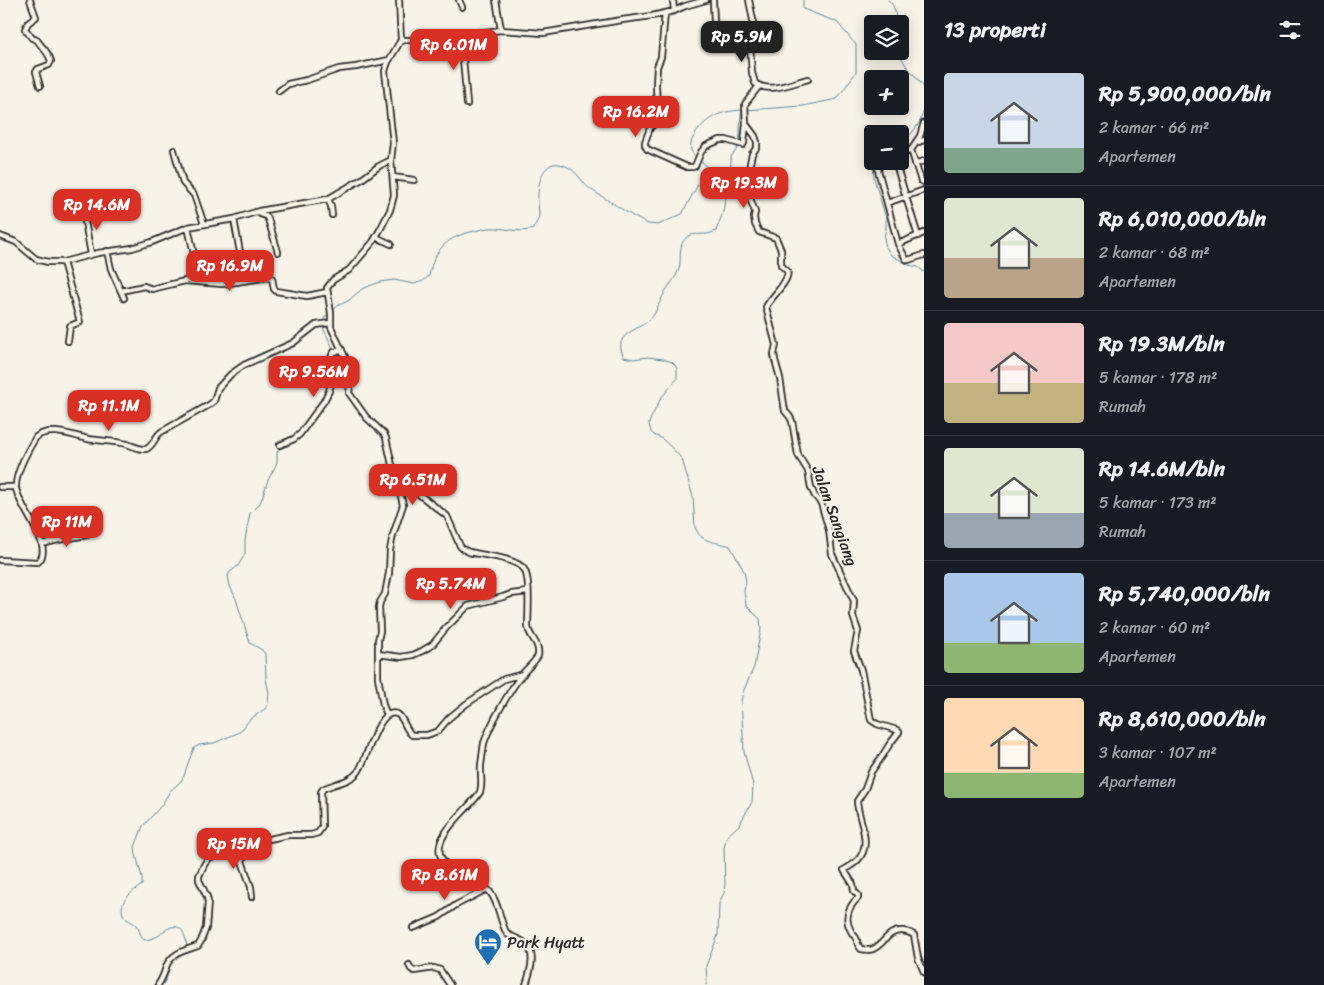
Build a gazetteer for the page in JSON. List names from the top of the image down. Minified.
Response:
{"streets":{"street":["Jalan Sangiang"]},"places":{"hotel":["Park Hyatt"]},"page":{"heading":"13 properti","map_buttons":["+","−"],"price":["Rp 5.9M","Rp 6.01M","Rp 16.2M","Rp 19.3M","Rp 14.6M","Rp 16.9M","Rp 9.56M","Rp 11.1M","Rp 6.51M","Rp 11M","Rp 5.74M","Rp 15M","Rp 8.61M"],"list":[{"name":"Rp 5,900,000/bln","note":"2 kamar · 66 m² · Apartemen"},{"name":"Rp 6,010,000/bln","note":"2 kamar · 68 m² · Apartemen"},{"name":"Rp 19.3M/bln","note":"5 kamar · 178 m² · Rumah"},{"name":"Rp 14.6M/bln","note":"5 kamar · 173 m² · Rumah"},{"name":"Rp 5,740,000/bln","note":"2 kamar · 60 m² · Apartemen"},{"name":"Rp 8,610,000/bln","note":"3 kamar · 107 m² · Apartemen"}]}}
